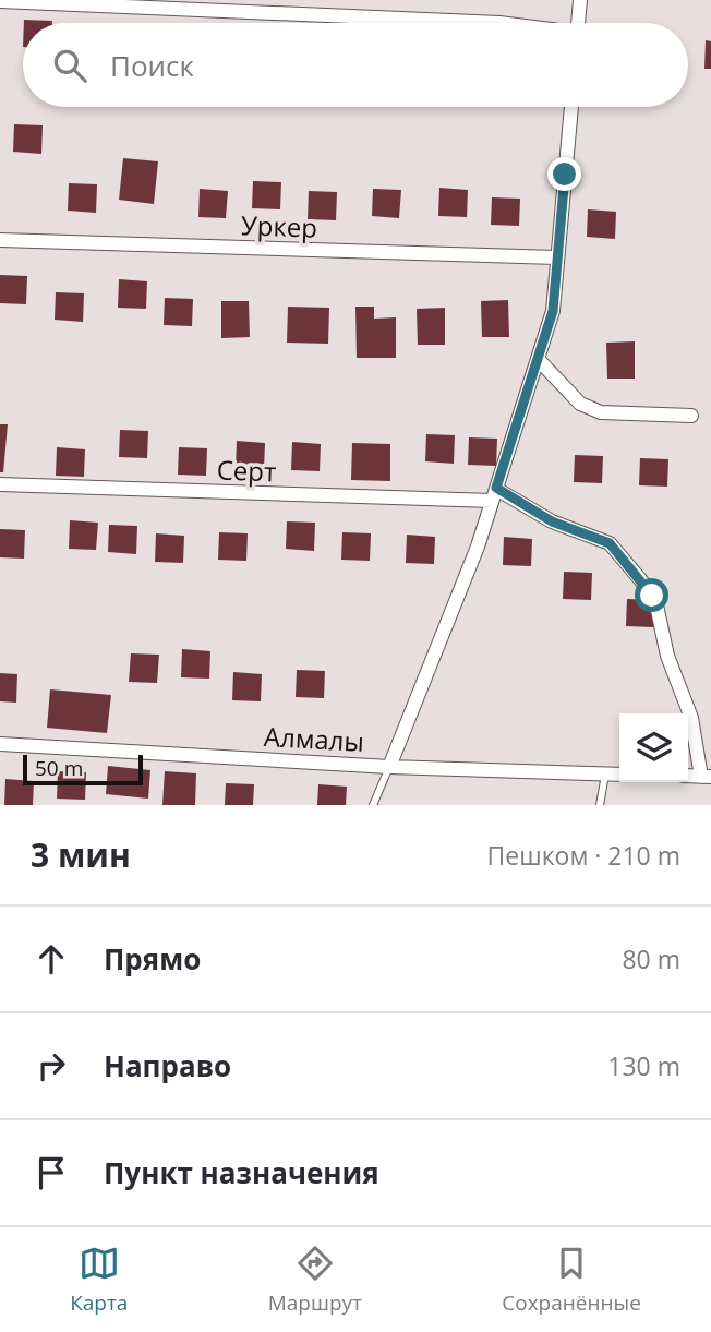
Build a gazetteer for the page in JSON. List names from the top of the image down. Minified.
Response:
{"streets":{"street":["Уркер","Серт","Алмалы"]},"scale_bar":"50 m","page":{"search":"Поиск","scale":"50 m","heading":["3 мин","Пешком · 210 m"],"list":[["Прямо","80 m"],["Направо","130 m"],"Пункт назначения"],"nav":["Карта","Маршрут","Сохранённые"]}}
